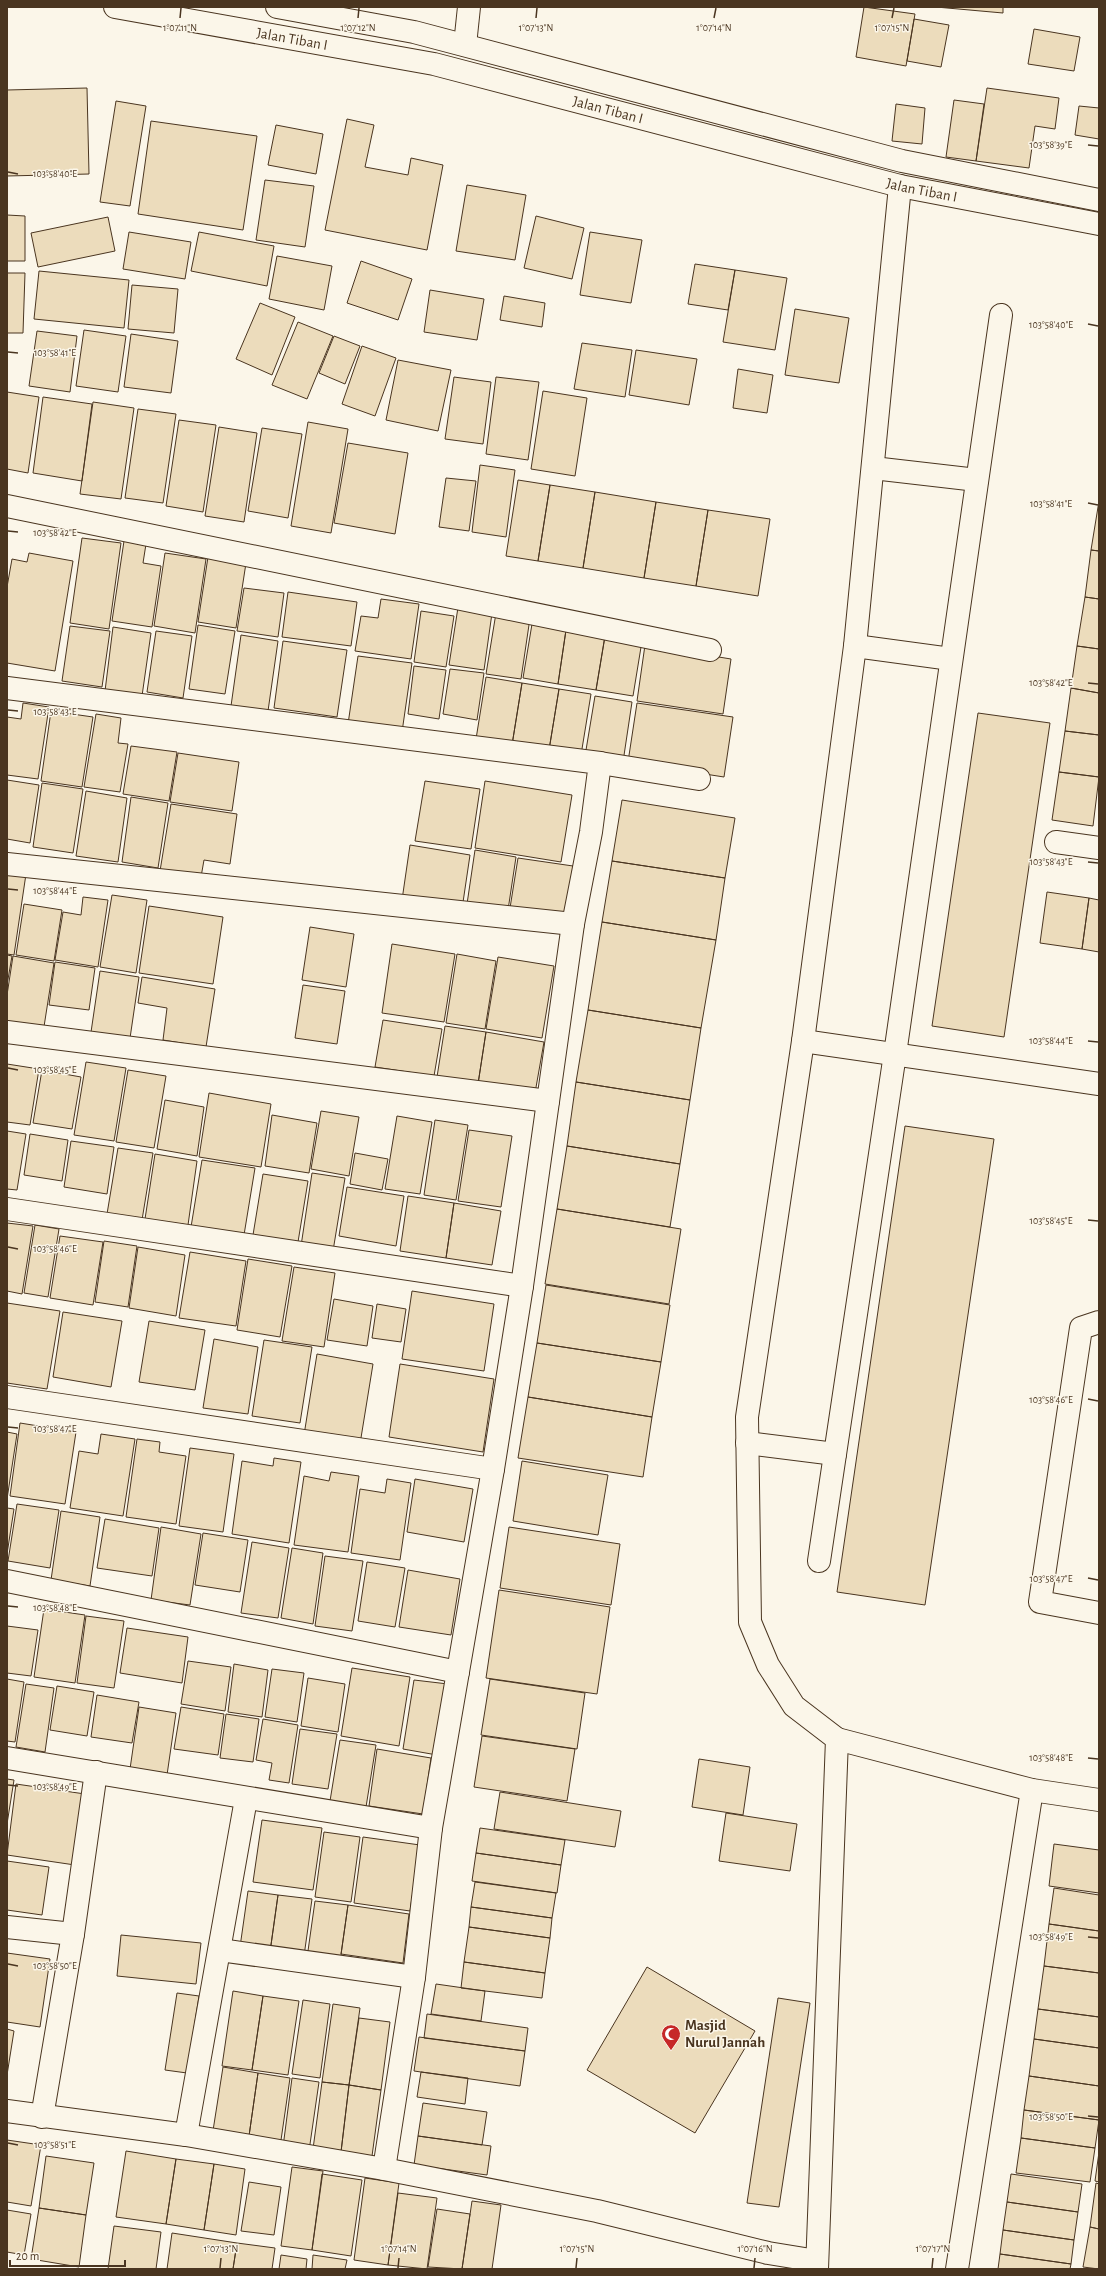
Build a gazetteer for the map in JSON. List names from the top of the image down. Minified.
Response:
{"streets":{"street":["Jalan Tiban I"]},"places":{"mosque":["Masjid Nurul Jannah"]},"scale_bar":"20 m","coordinates":["1°07'11\"N","1°07'12\"N","1°07'13\"N","1°07'14\"N","1°07'15\"N","103°58'39\"E","103°58'40\"E","103°58'41\"E","103°58'42\"E","103°58'43\"E","103°58'44\"E","103°58'45\"E","103°58'46\"E","103°58'47\"E","103°58'48\"E","103°58'49\"E","103°58'50\"E","103°58'51\"E","1°07'16\"N","1°07'17\"N"]}
